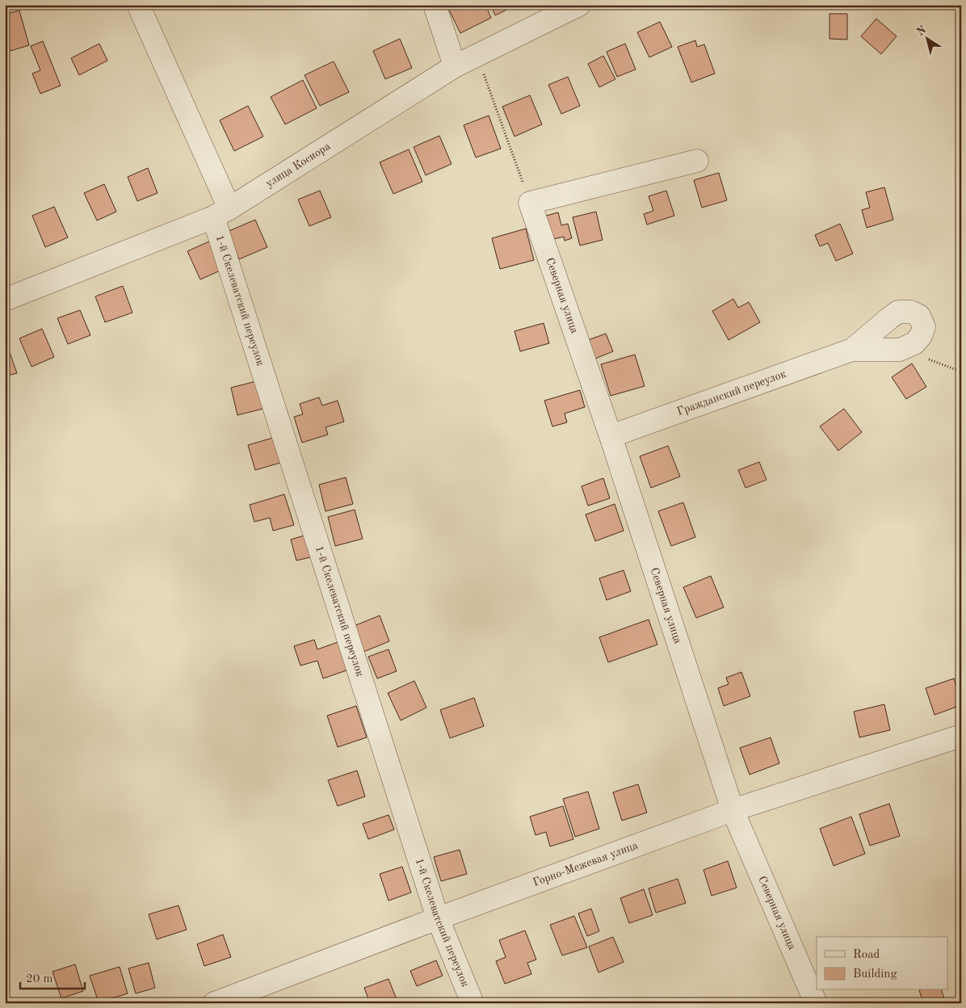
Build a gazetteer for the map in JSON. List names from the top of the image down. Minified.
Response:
{"streets":{"street":["улица Косиора","Северная улица","1-й Скелеватский переулок","Гражданский переулок","Горно-Межевая улица"]},"crossings":[["улица Косиора","1-й Скелеватский переулок"],["Северная улица","Гражданский переулок"],["Северная улица","Горно-Межевая улица"],["1-й Скелеватский переулок","Горно-Межевая улица"]],"legend":["Road","Building"],"scale_bar":"20 m","north":"top left"}
